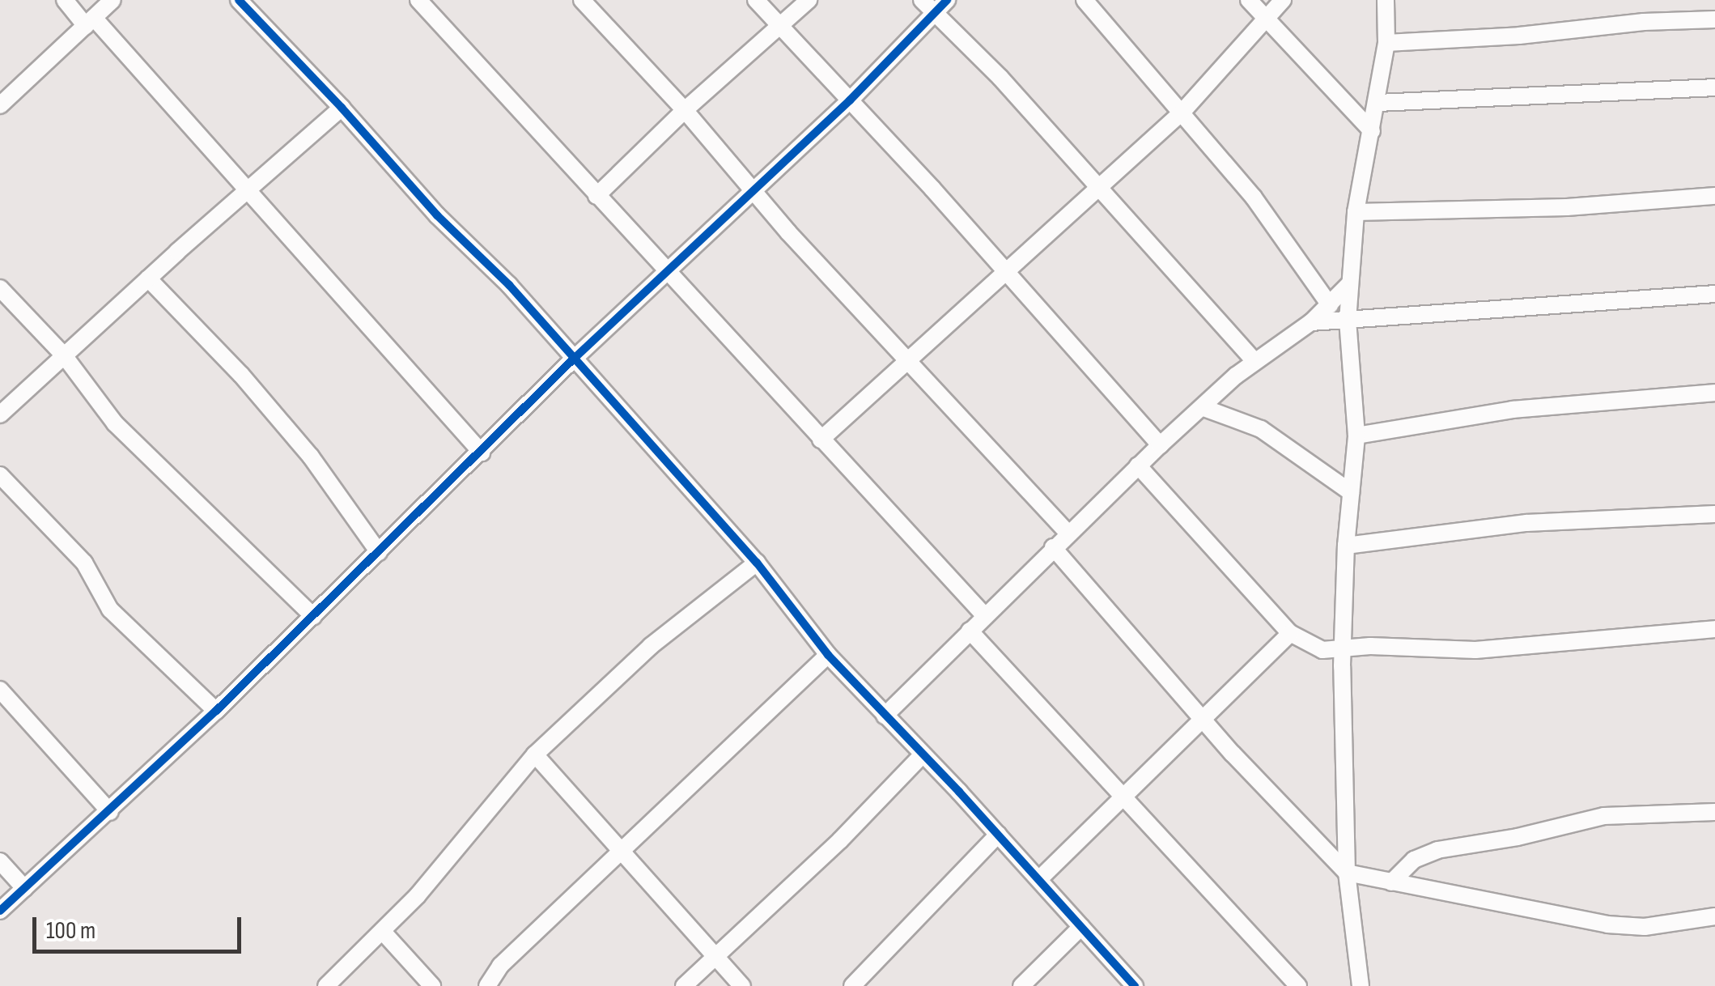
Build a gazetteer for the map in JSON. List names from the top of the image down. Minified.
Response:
{"scale_bar":"100 m"}
